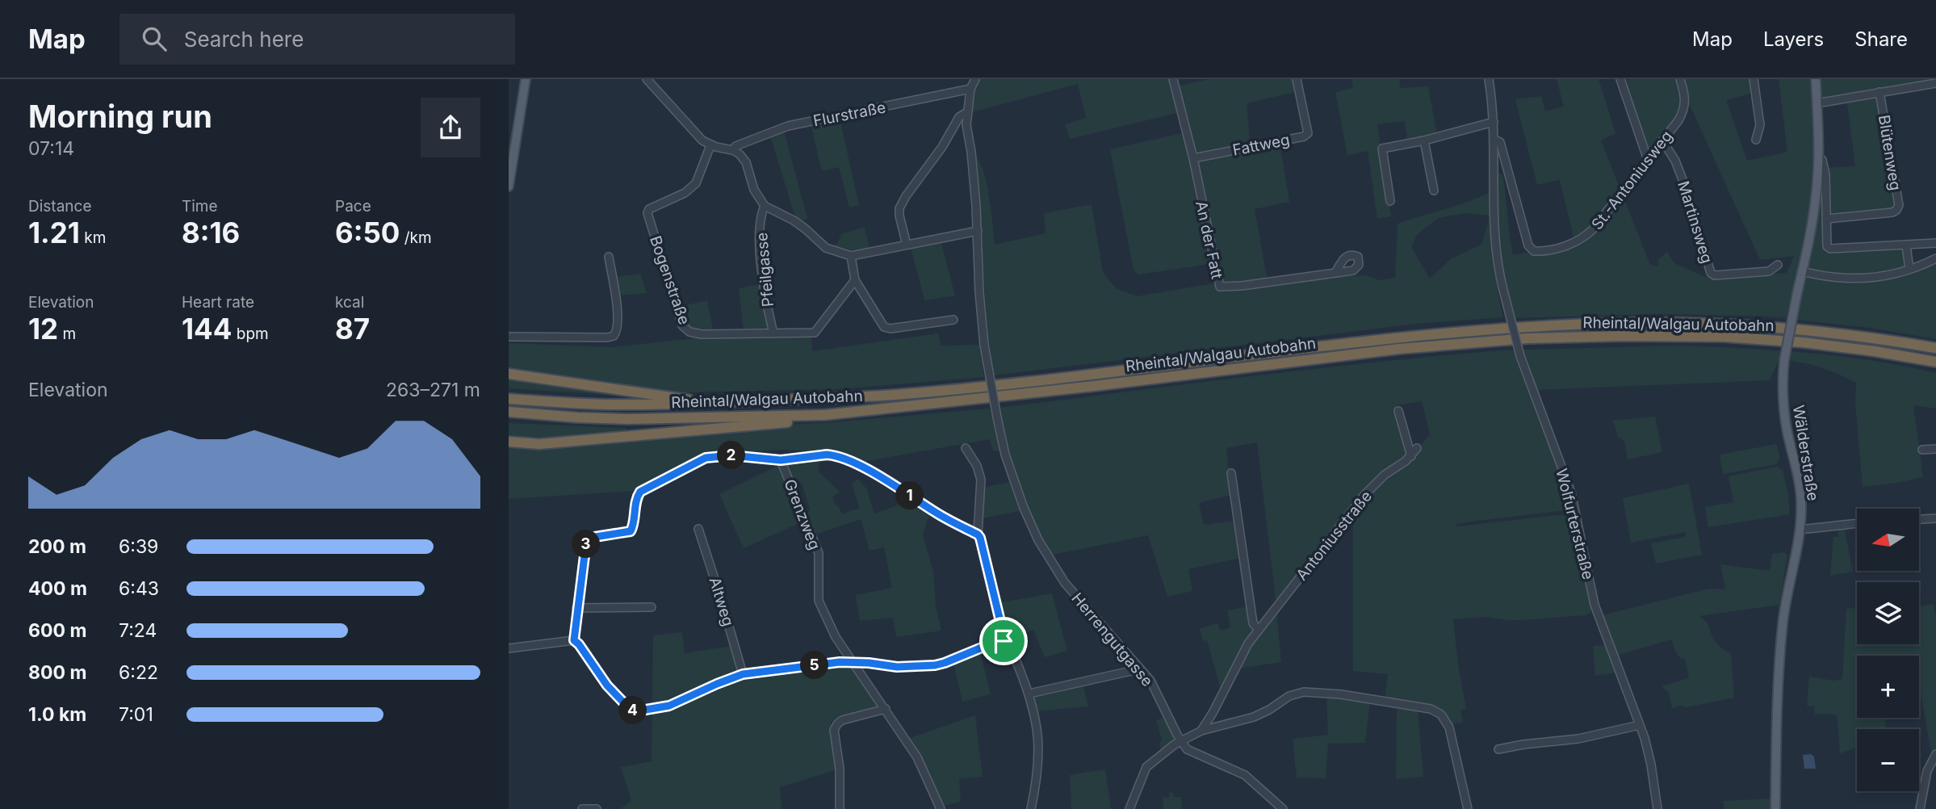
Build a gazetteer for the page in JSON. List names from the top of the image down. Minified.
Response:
{"streets":{"highway":["Rheintal/Walgau Autobahn"],"main road":["Wälderstraße"],"street":["Flurstraße","Fattweg","Blütenweg","St.-Antoniusweg","Martinsweg","An der Fatt","Pfeilgasse","Bogenstraße","Grenzweg","Wolfurterstraße","Antoniusstraße","Altweg","Herrengutgasse"]},"crossings":[["Flurstraße","Herrengutgasse"],["Fattweg","An der Fatt"],["St.-Antoniusweg","Martinsweg"],["St.-Antoniusweg","Wolfurterstraße"],["Pfeilgasse","Bogenstraße"]],"north":"left","page":{"header":"Map","search":"Search here","nav":["Map","Layers","Share"],"heading":["Morning run","07:14"],"stats":[["Distance","1.21 km"],["Time","8:16"],["Pace","6:50 /km"],["Elevation","12 m"],["Heart rate","144 bpm"],["kcal","87"]],"chart":["Elevation","263–271 m"],"pins":["2","1","3","5","4"],"map_buttons":["+","−"],"list":[{"name":"200 m","note":"6:39"},{"name":"400 m","note":"6:43"},{"name":"600 m","note":"7:24"},{"name":"800 m","note":"6:22"},{"name":"1.0 km","note":"7:01"}]}}
